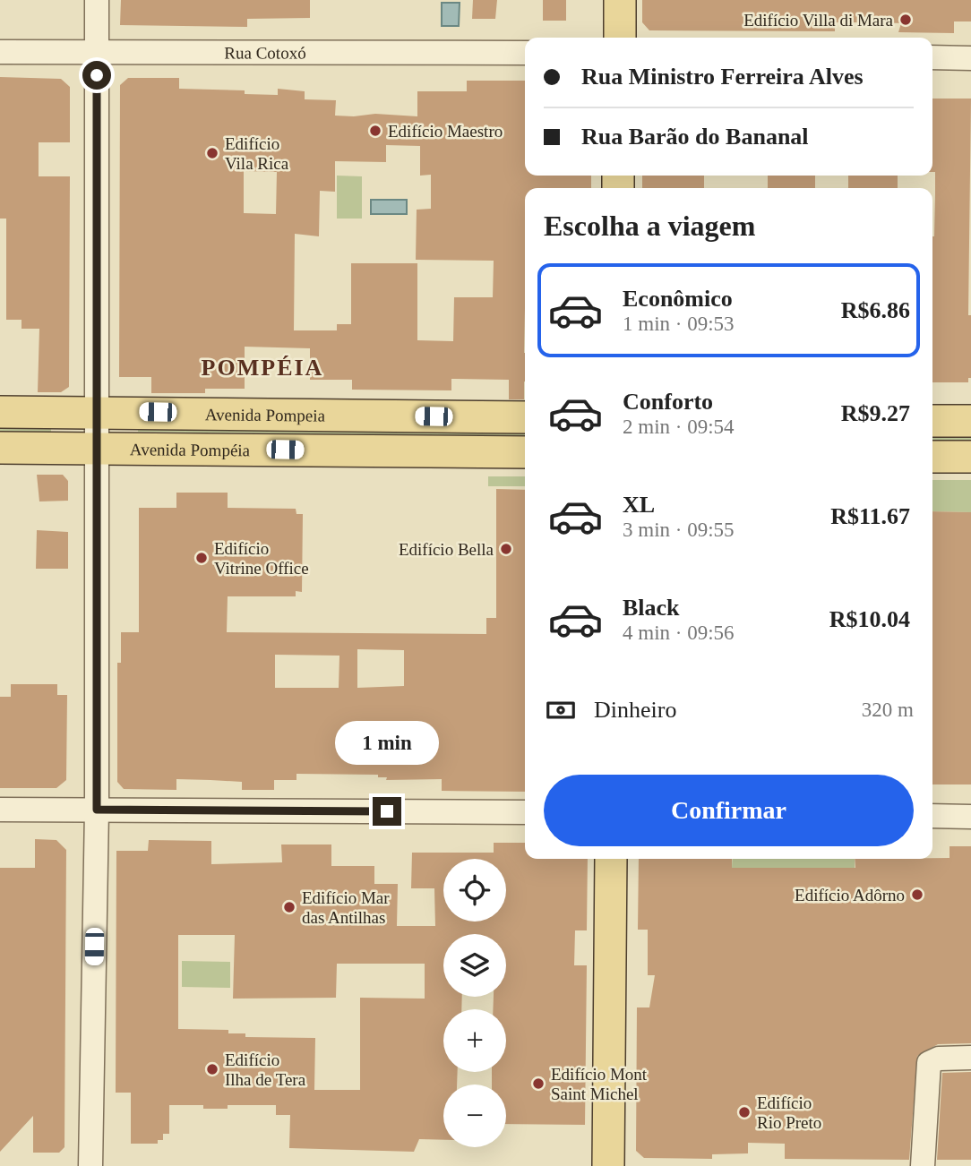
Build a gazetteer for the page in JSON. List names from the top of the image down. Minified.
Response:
{"streets":{"main road":["Avenida Pompeia","Avenida Pompéia"],"street":["Rua Cotoxó"]},"districts":["POMPÉIA"],"places":["Edifício Villa di Mara","Edifício Maestro","Edifício Vila Rica","Edifício Bella","Edifício Vitrine Office","Edifício Adôrno","Edifício Mar das Antilhas","Edifício Ilha de Tera","Edifício Mont Saint Michel","Edifício Rio Preto"],"page":{"banner":["Rua Ministro Ferreira Alves","Rua Barão do Bananal"],"heading":"Escolha a viagem","list":[{"name":"Econômico","note":"1 min · 09:53","value":"R$6.86"},{"name":"Conforto","note":"2 min · 09:54","value":"R$9.27"},{"name":"XL","note":"3 min · 09:55","value":"R$11.67"},{"name":"Black","note":"4 min · 09:56","value":"R$10.04"}],"pay":["Dinheiro","320 m"],"bubble":"1 min","buttons":"Confirmar","map_buttons":["+","−"]}}
